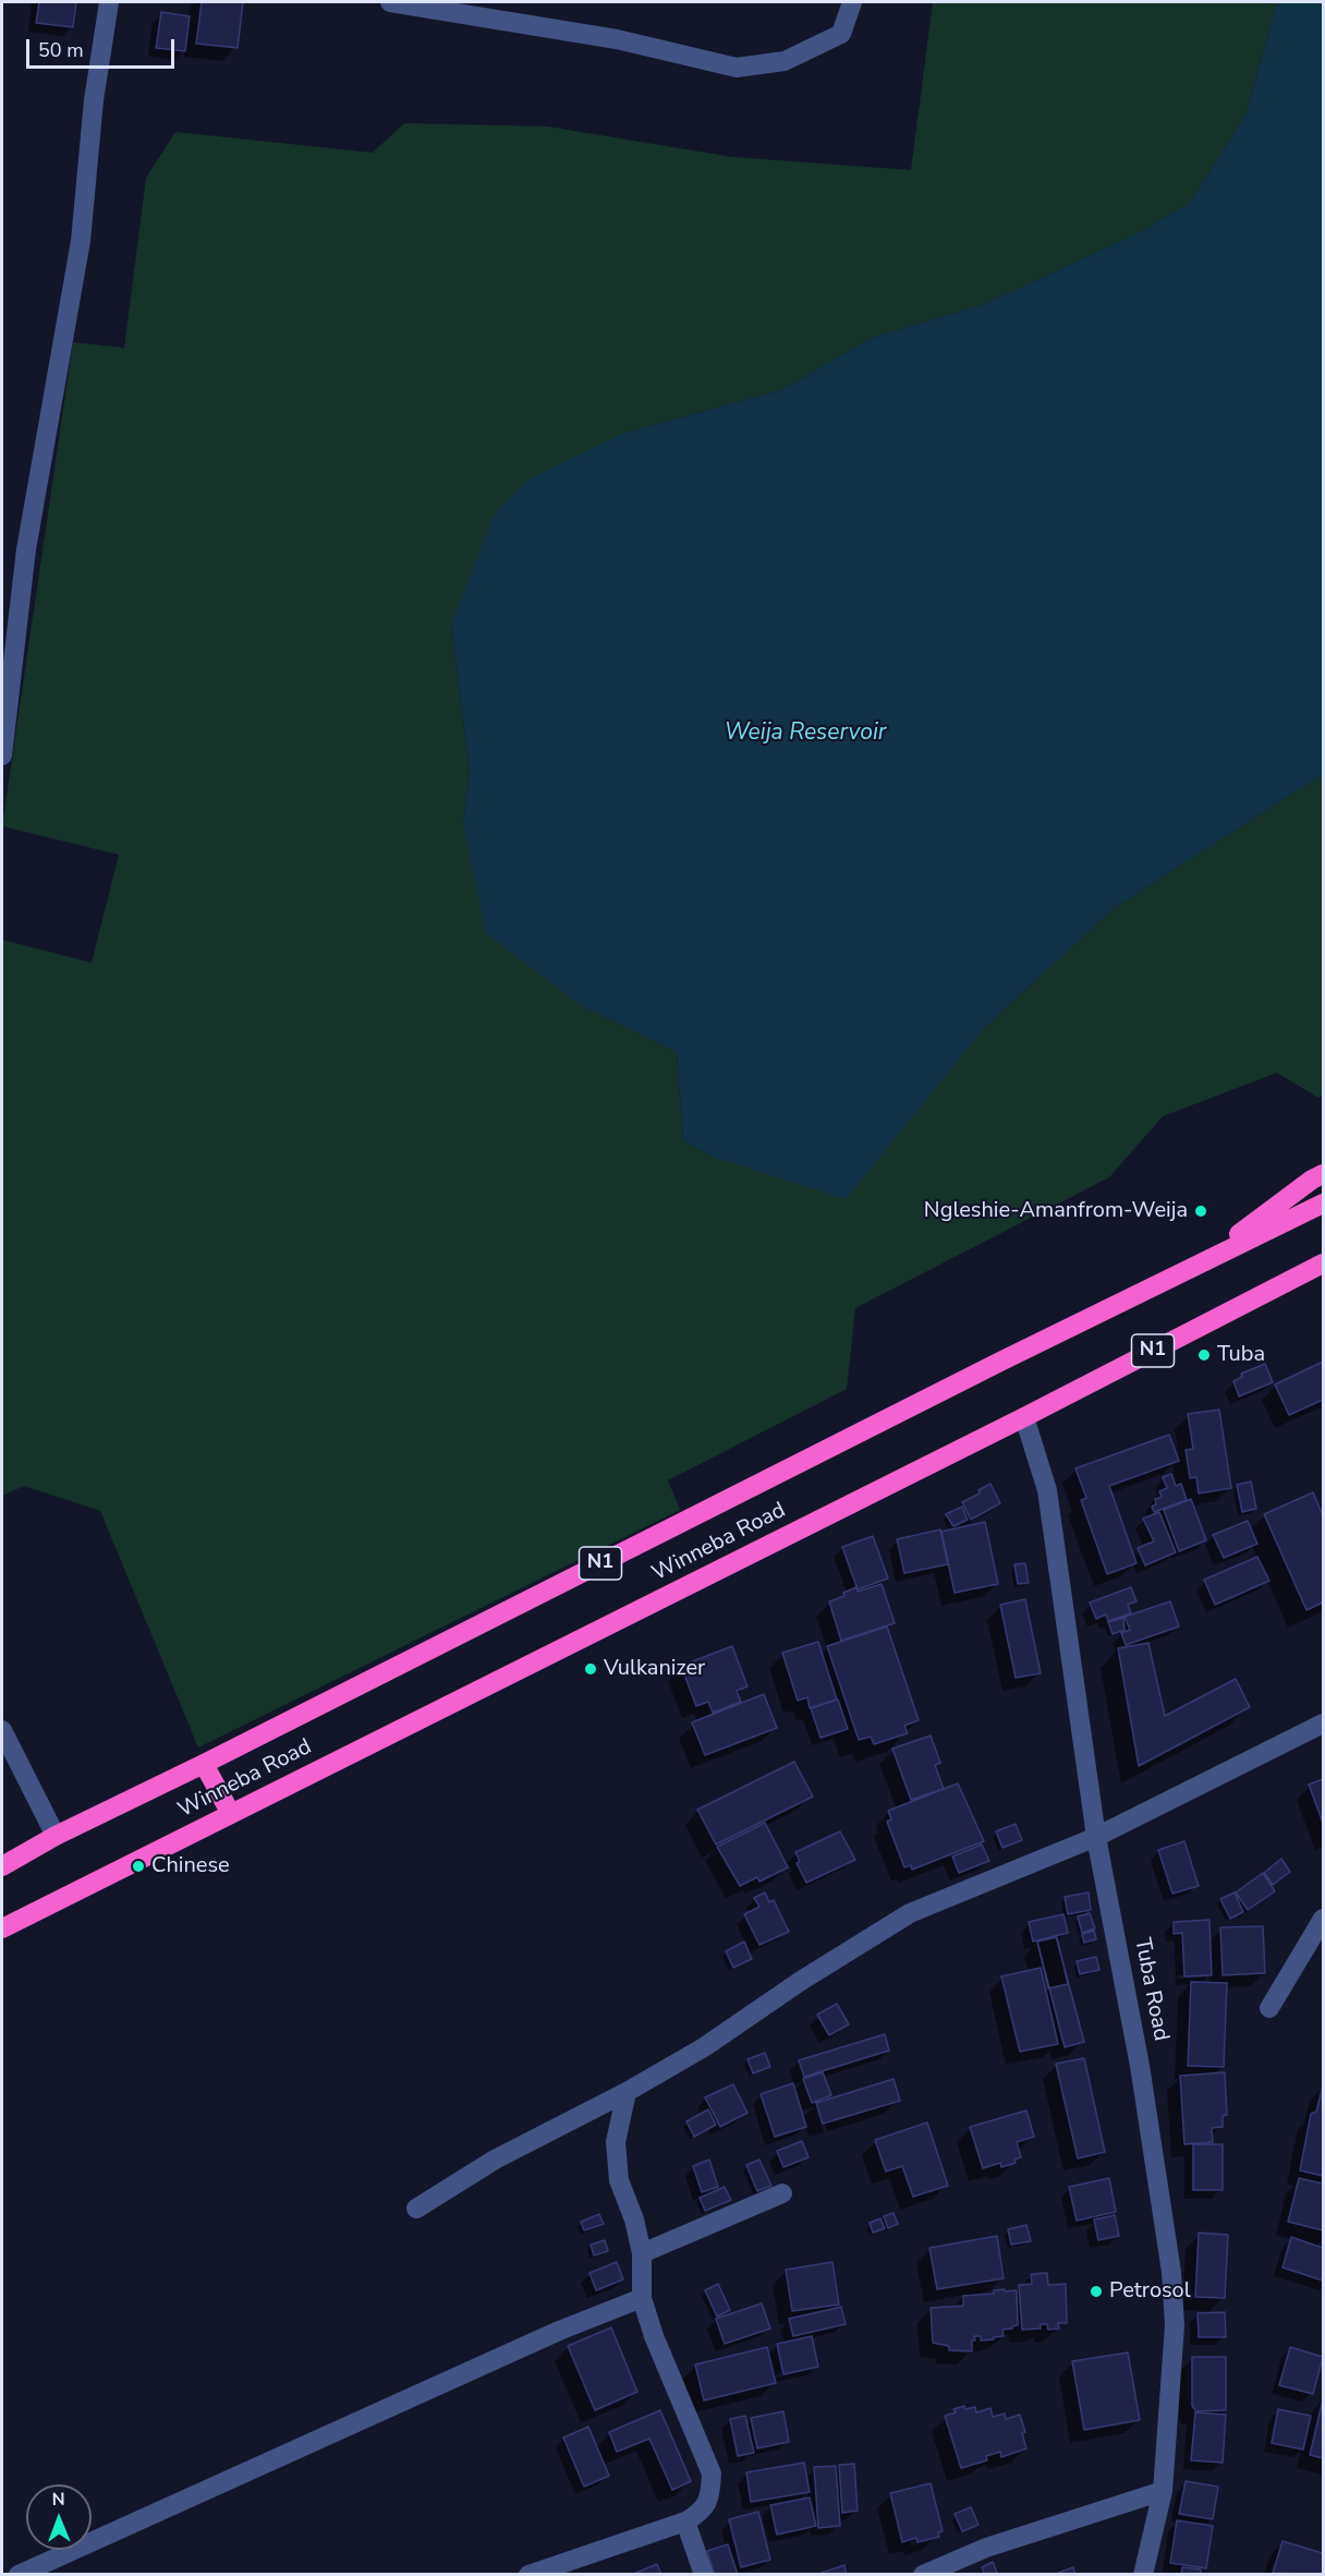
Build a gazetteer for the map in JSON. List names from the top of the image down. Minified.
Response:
{"streets":{"highway":["N1","Winneba Road"],"street":["Tuba Road"]},"crossings":[["Winneba Road","Tuba Road"]],"water":["Weija Reservoir"],"places":["Ngleshie-Amanfrom-Weija","Tuba","Vulkanizer","Chinese","Petrosol"],"scale_bar":"50 m","north":"top"}
